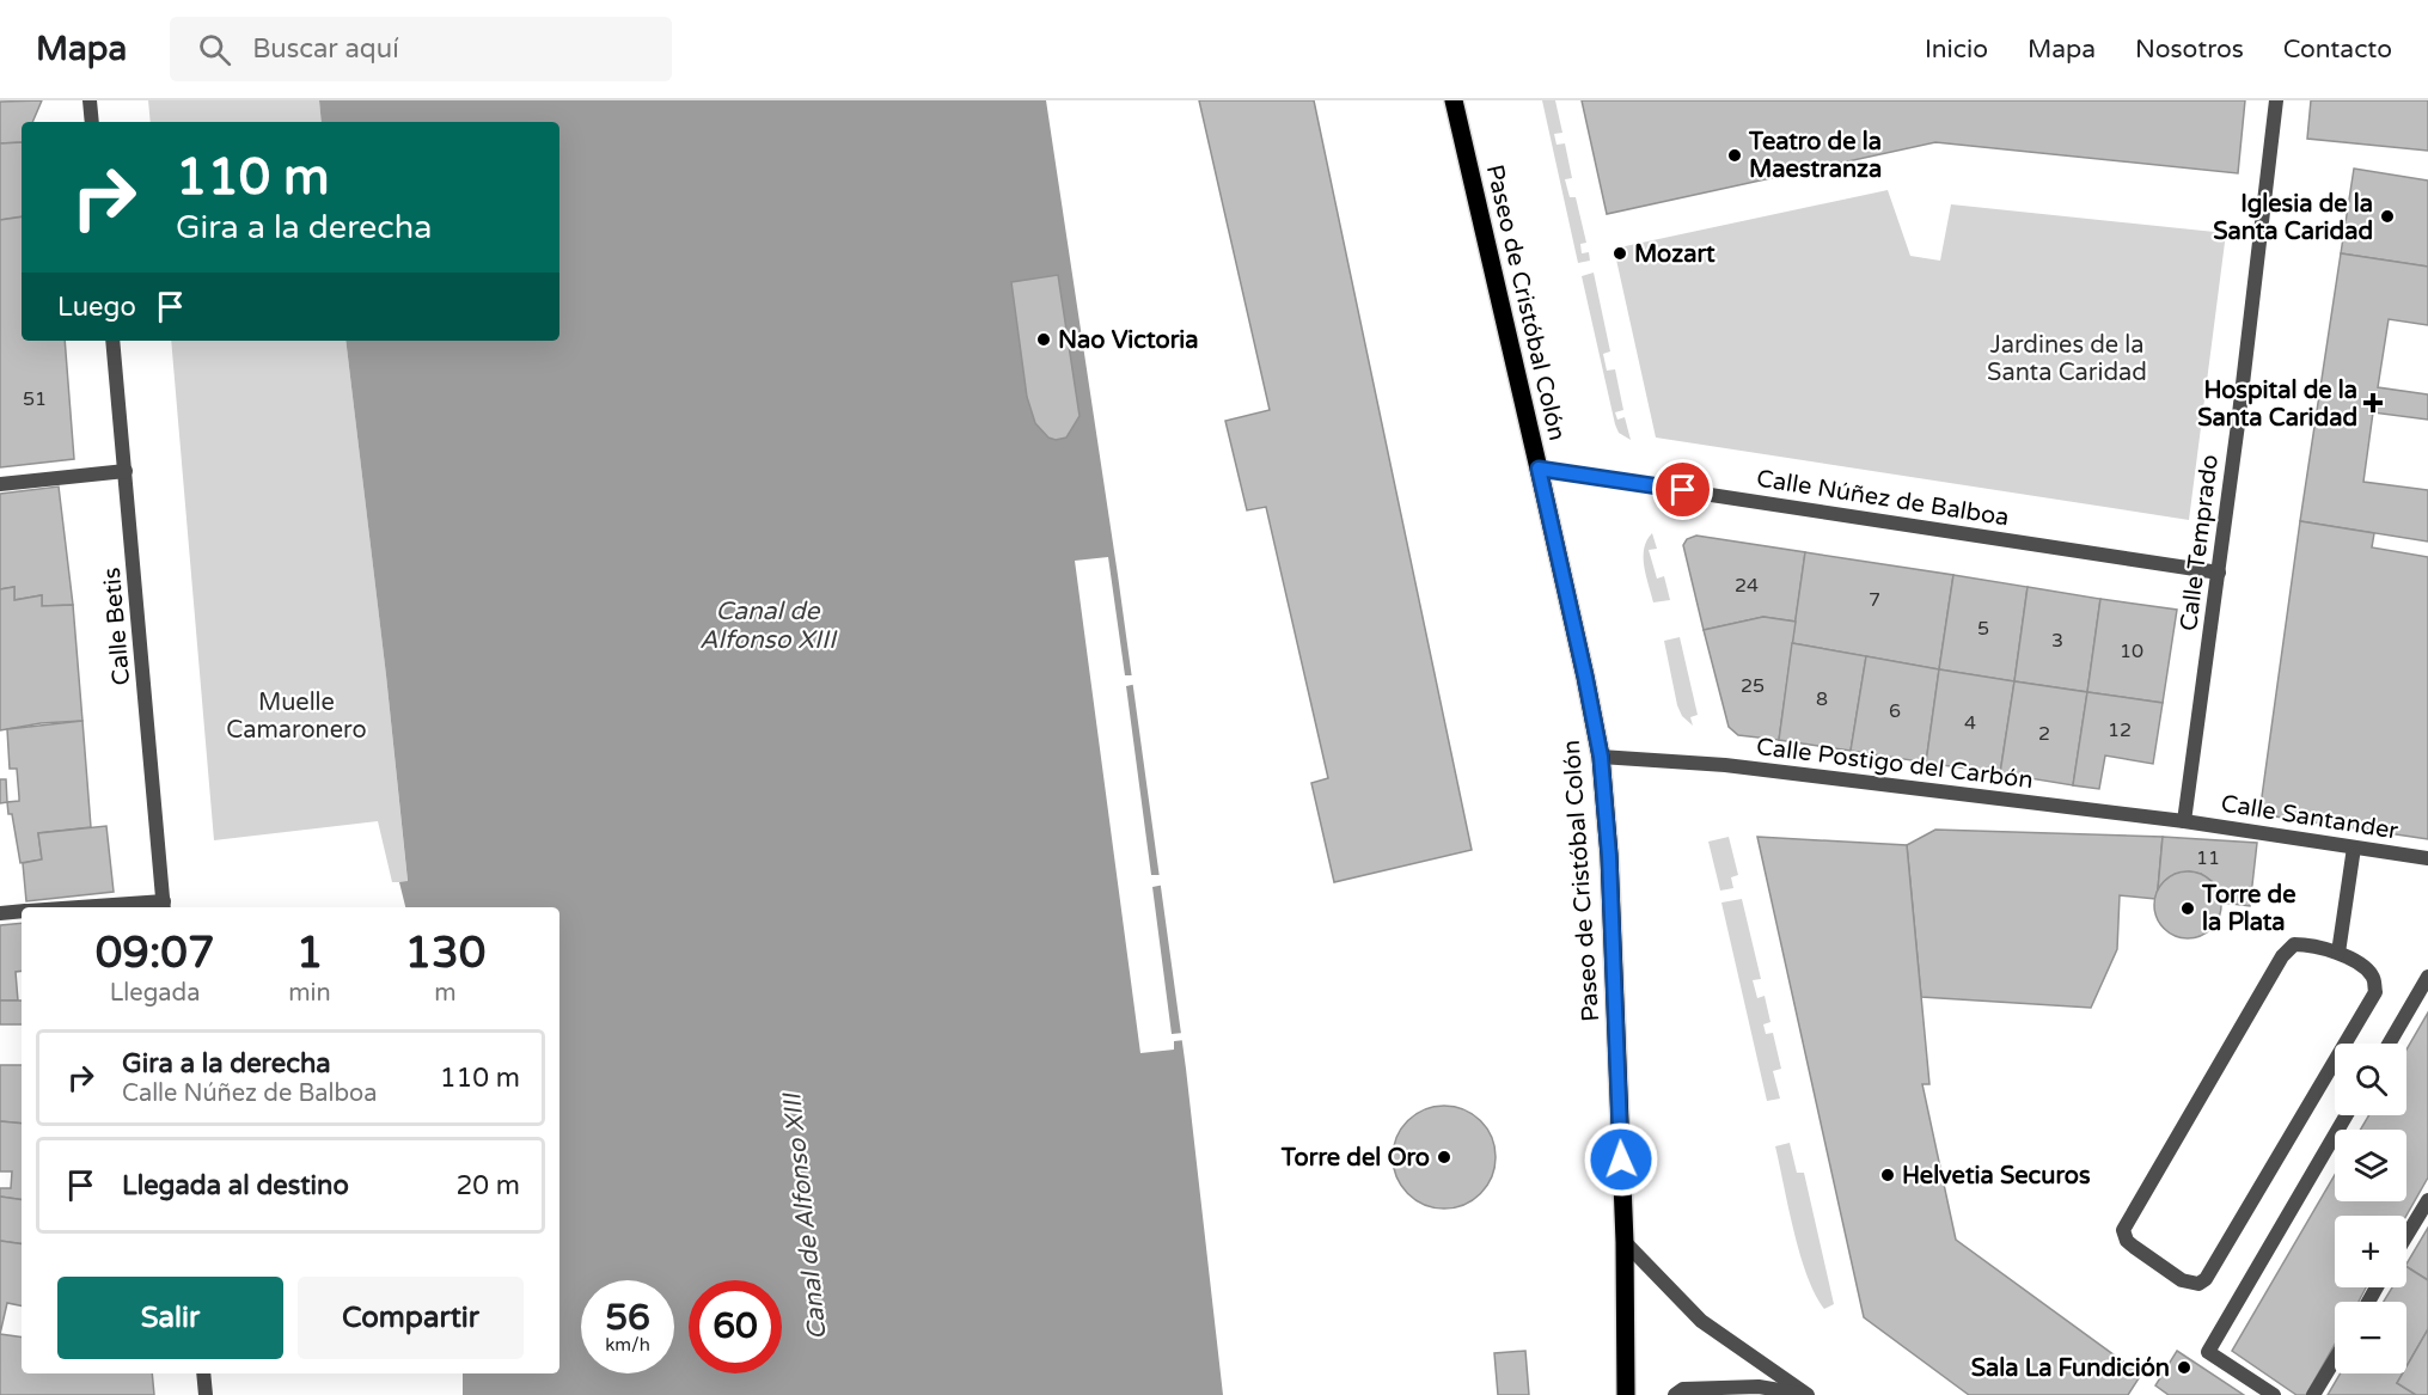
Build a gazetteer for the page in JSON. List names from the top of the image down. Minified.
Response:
{"streets":{"main road":["Paseo de Cristóbal Colón"],"street":["Calle Núñez de Balboa","Calle Temprado","Calle Betis","Calle Postigo del Carbón","Calle Santander"]},"crossings":[["Paseo de Cristóbal Colón","Calle Núñez de Balboa"],["Paseo de Cristóbal Colón","Calle Postigo del Carbón"],["Calle Núñez de Balboa","Calle Temprado"],["Calle Temprado","Calle Postigo del Carbón"],["Calle Temprado","Calle Santander"],["Calle Postigo del Carbón","Calle Santander"]],"water":["Canal de Alfonso XIII"],"parks":["Jardines de la Santa Caridad","Muelle Camaronero"],"places":{"other":["Teatro de la Maestranza","Iglesia de la Santa Caridad","Mozart","Nao Victoria","Torre de la Plata","Torre del Oro","Helvetia Securos","Sala La Fundición"],"health":["Hospital de la Santa Caridad"]},"house_numbers":["51","24","7","5","3","10","25","8","6","4","12","2","11"],"page":{"header":"Mapa","search":"Buscar aquí","nav":["Inicio","Mapa","Nosotros","Contacto"],"turn":["110 m","Gira a la derecha"],"then":"Luego","eta":["09:07","Llegada","1","min","130","m"],"list":[{"name":"Gira a la derecha","note":"Calle Núñez de Balboa","value":"110 m"},{"name":"Llegada al destino","value":"20 m"}],"map_buttons":["+","−"],"buttons":["Salir","Compartir"],"speed":"56 km/h","limit":"60"}}
